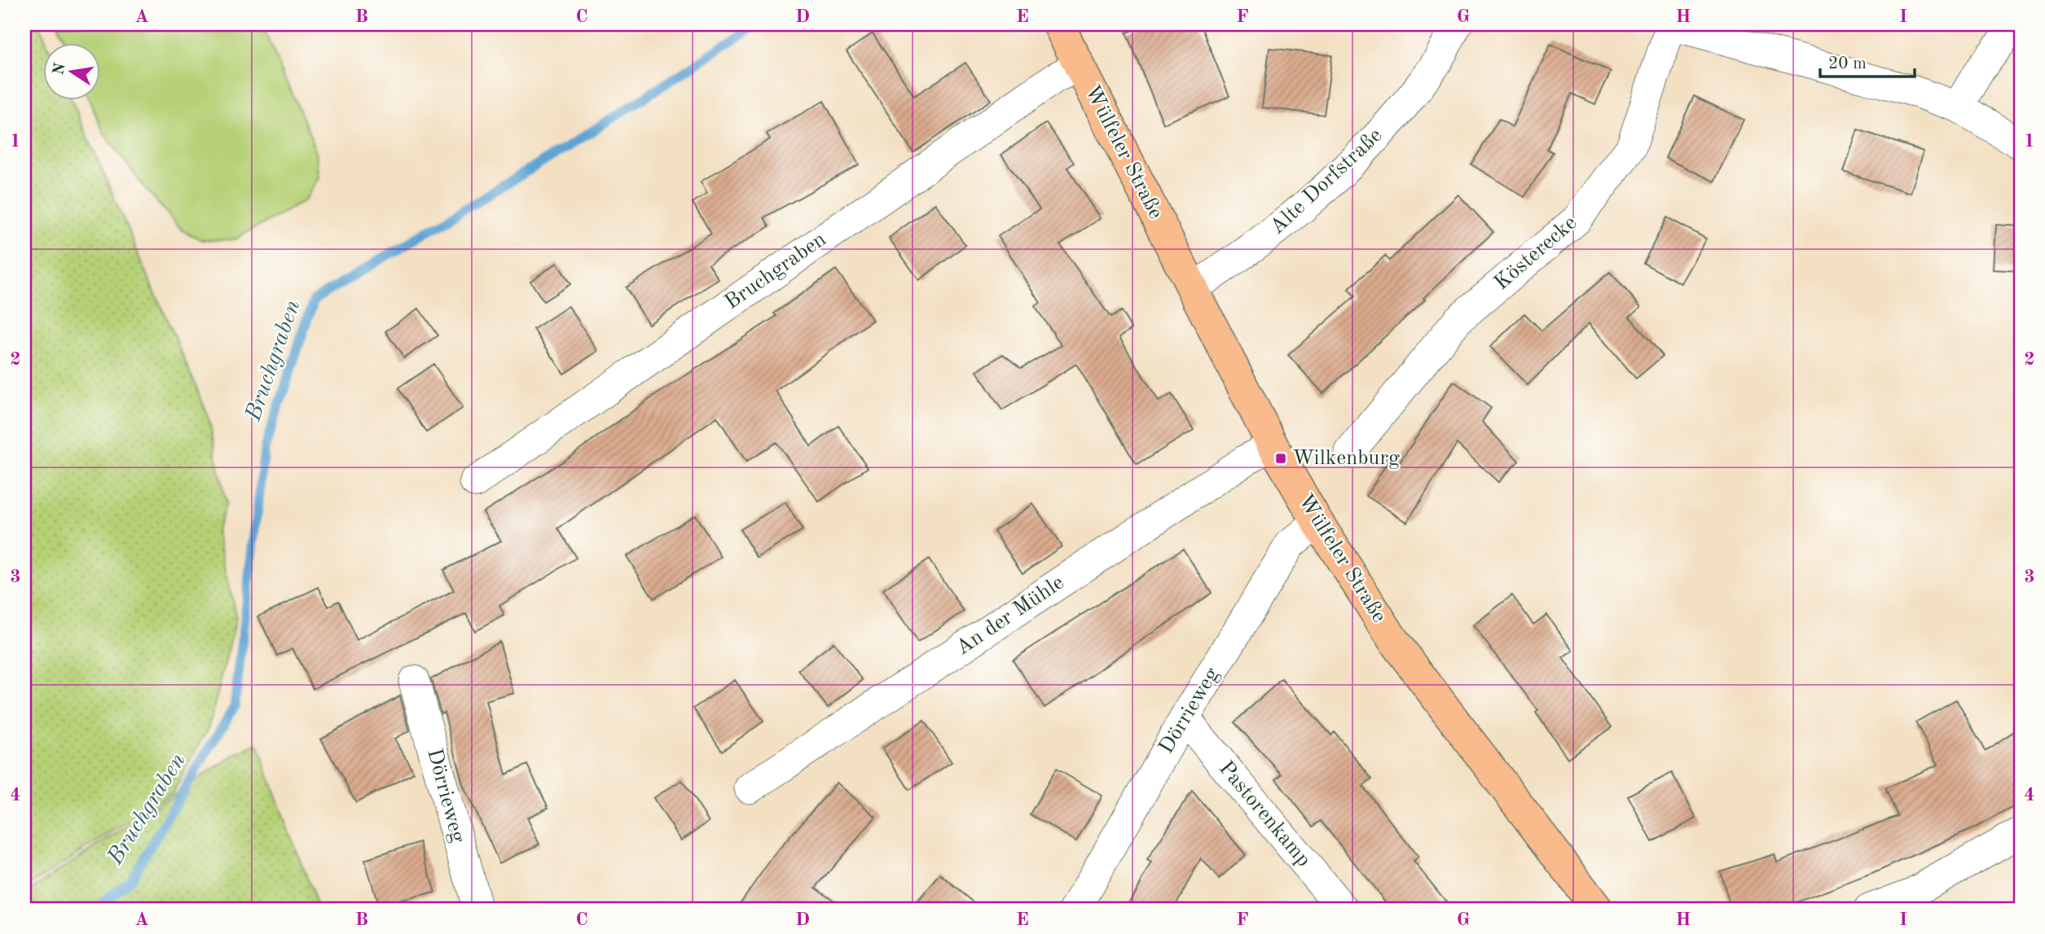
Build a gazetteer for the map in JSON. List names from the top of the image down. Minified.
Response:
{"streets":{"main road":["Wülfeler Straße"],"street":["Alte Dorfstraße","Kösterecke","Bruchgraben","An der Mühle","Dörrieweg","Pastorenkamp"]},"crossings":[["Wülfeler Straße","Alte Dorfstraße"],["Wülfeler Straße","Bruchgraben"],["Wülfeler Straße","An der Mühle"],["Wülfeler Straße","Dörrieweg"],["Dörrieweg","Pastorenkamp"]],"water":["Bruchgraben"],"places":{"transit":["Wilkenburg"]},"scale_bar":"20 m","north":"left","grid":{"columns":["A","B","C","D","E","F","G","H","I"],"rows":["1","2","3","4"]}}
